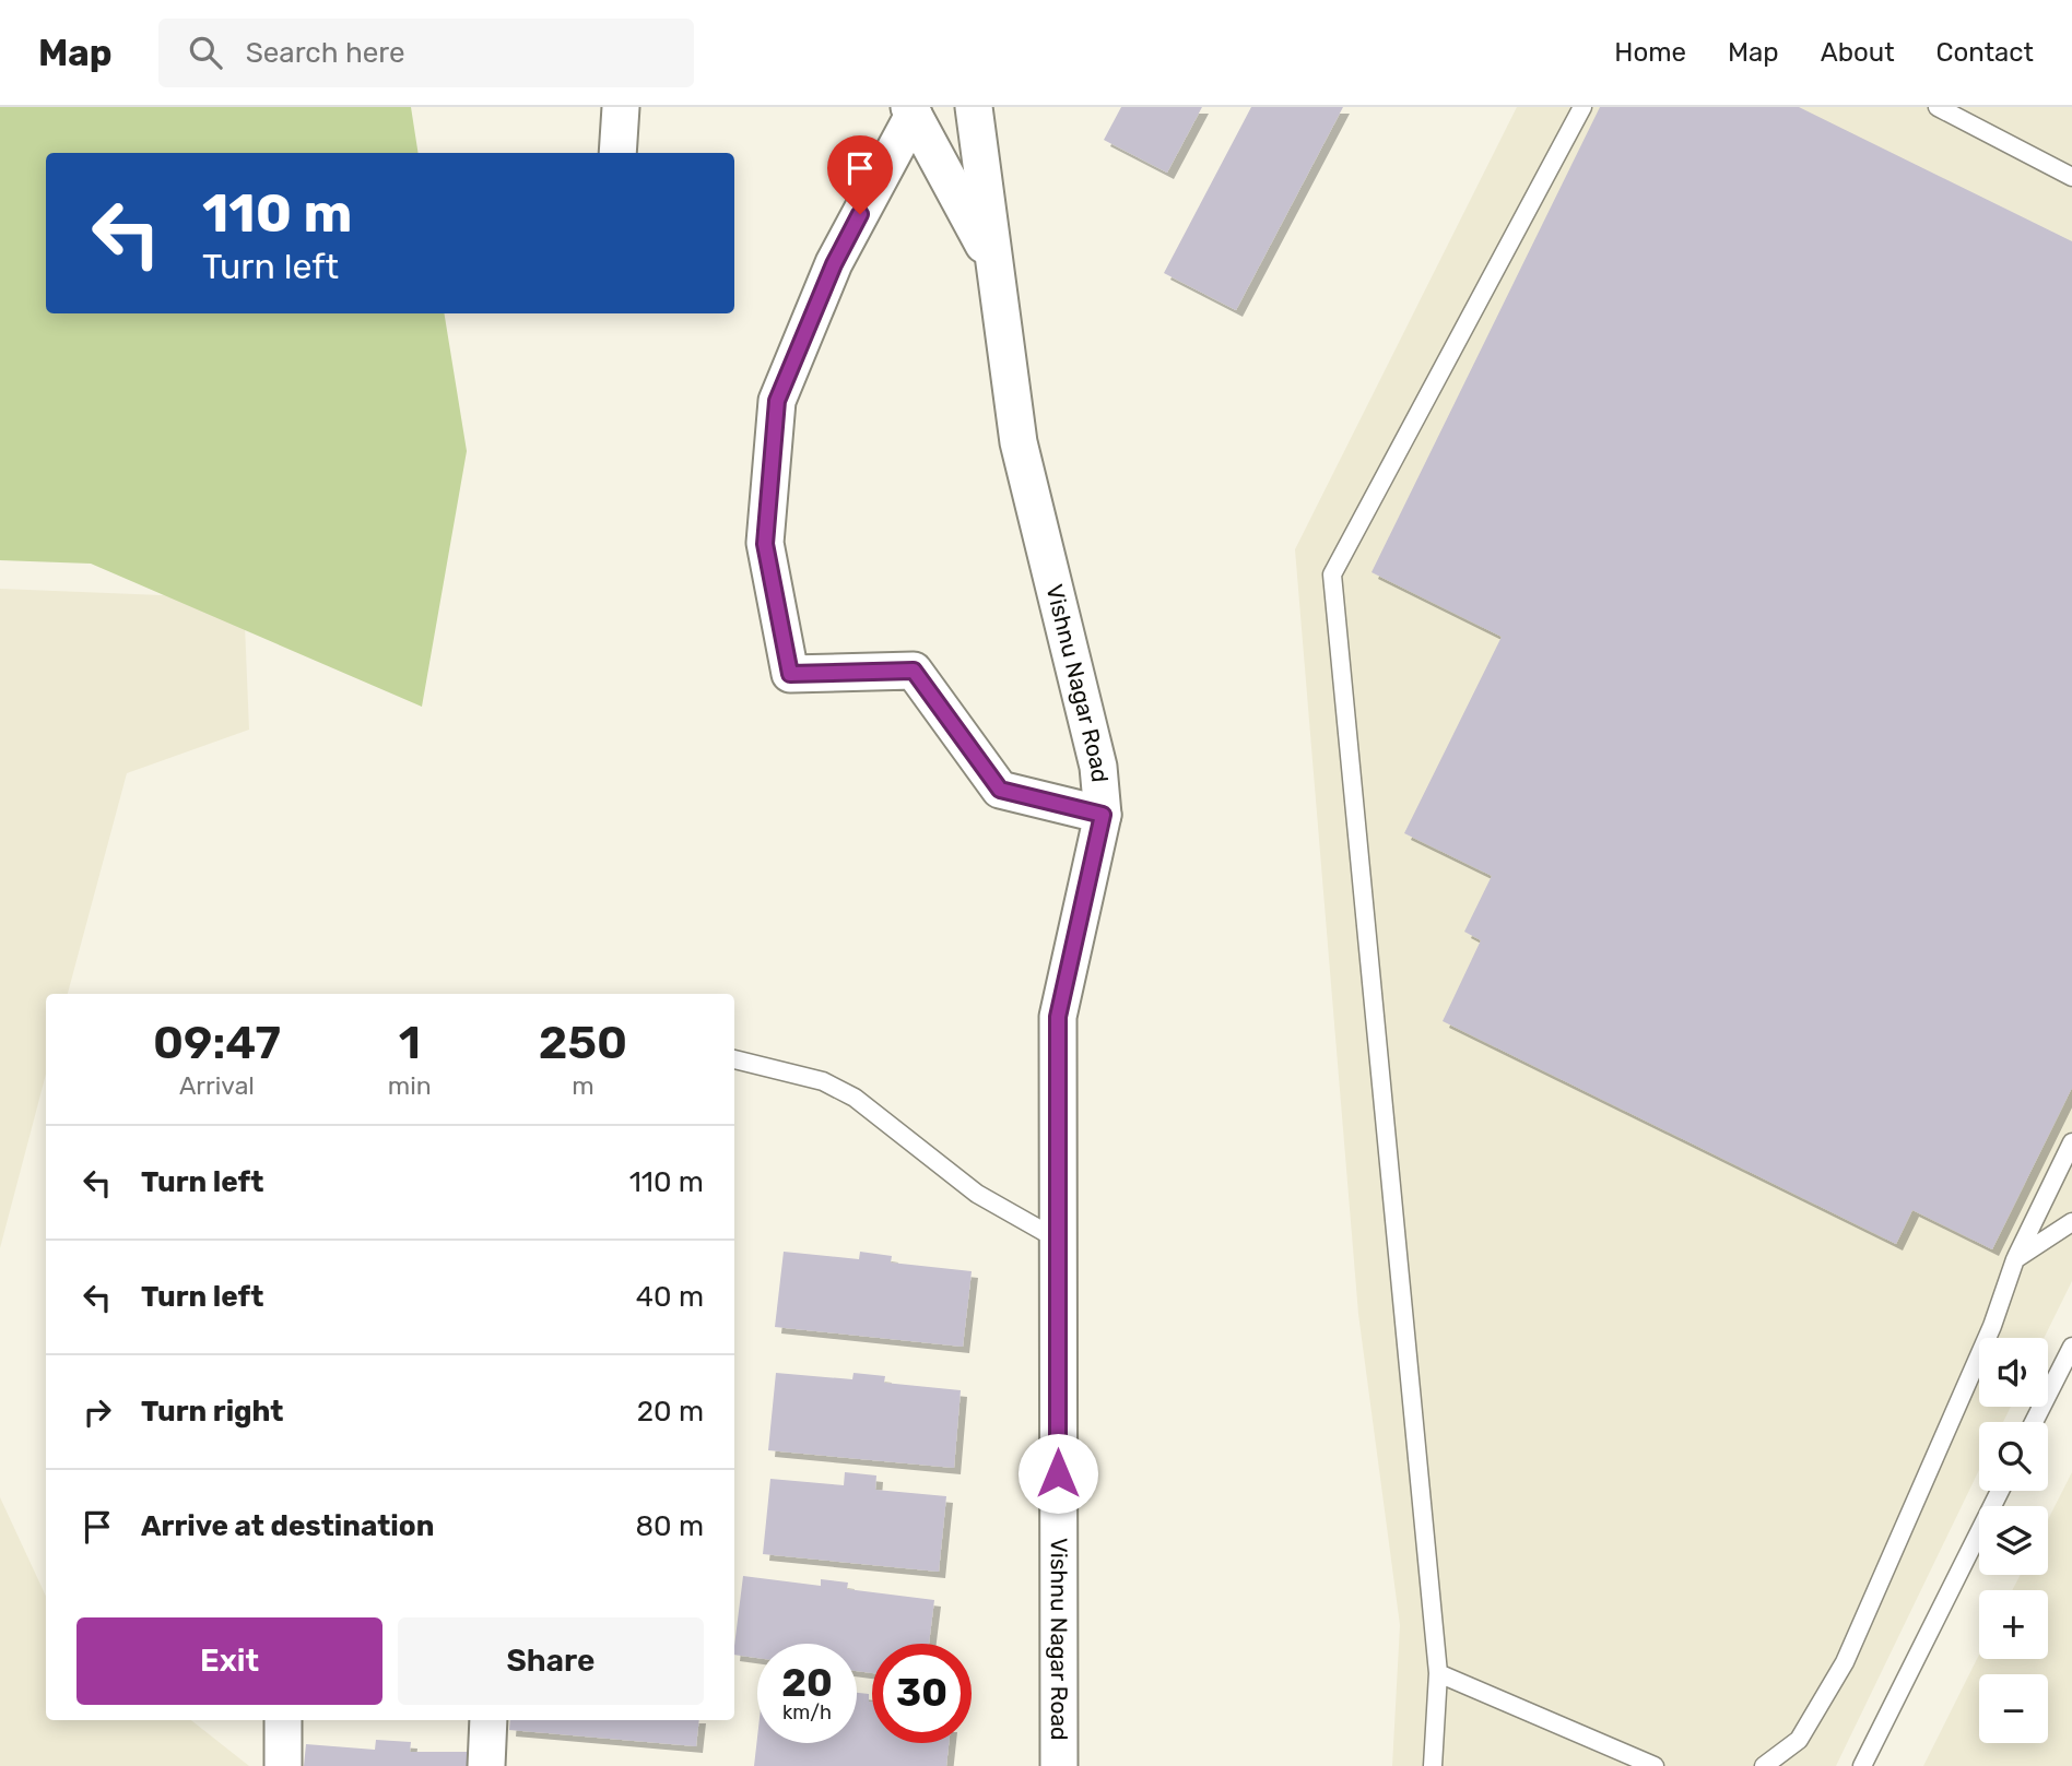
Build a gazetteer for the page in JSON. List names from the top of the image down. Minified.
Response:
{"streets":{"street":["Vishnu Nagar Road"]},"page":{"header":"Map","search":"Search here","nav":["Home","Map","About","Contact"],"turn":["110 m","Turn left"],"eta":["09:47","Arrival","1","min","250","m"],"list":[{"name":"Turn left","value":"110 m"},{"name":"Turn left","value":"40 m"},{"name":"Turn right","value":"20 m"},{"name":"Arrive at destination","value":"80 m"}],"map_buttons":["+","−"],"buttons":["Exit","Share"],"speed":"20 km/h","limit":"30"}}
